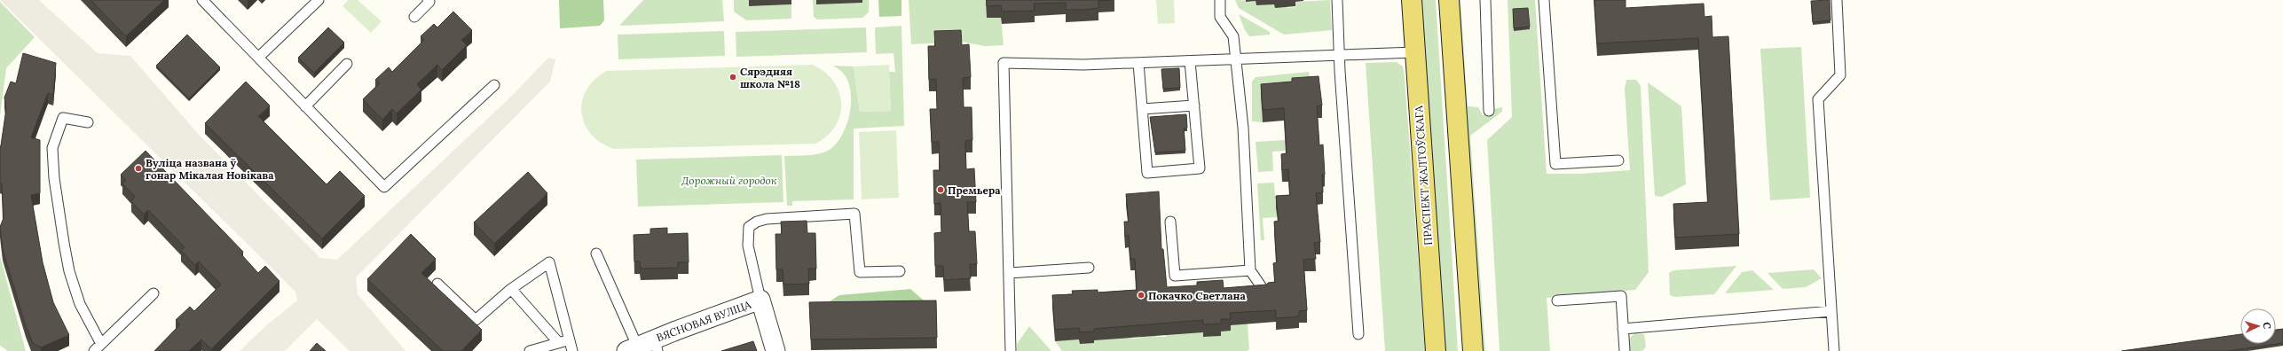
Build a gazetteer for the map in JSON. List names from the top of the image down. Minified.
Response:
{"streets":{"main road":["ПРАСПЕКТ ЖАЛТОЎСКАГА"],"street":["ВЯСНОВАЯ ВУЛІЦА"]},"parks":["Дорожный городок"],"places":["Сярэдняя школа №18","Вуліца названа ў гонар Мікалая Новікава","Премьера","Покачко Светлана"],"north":"right"}
